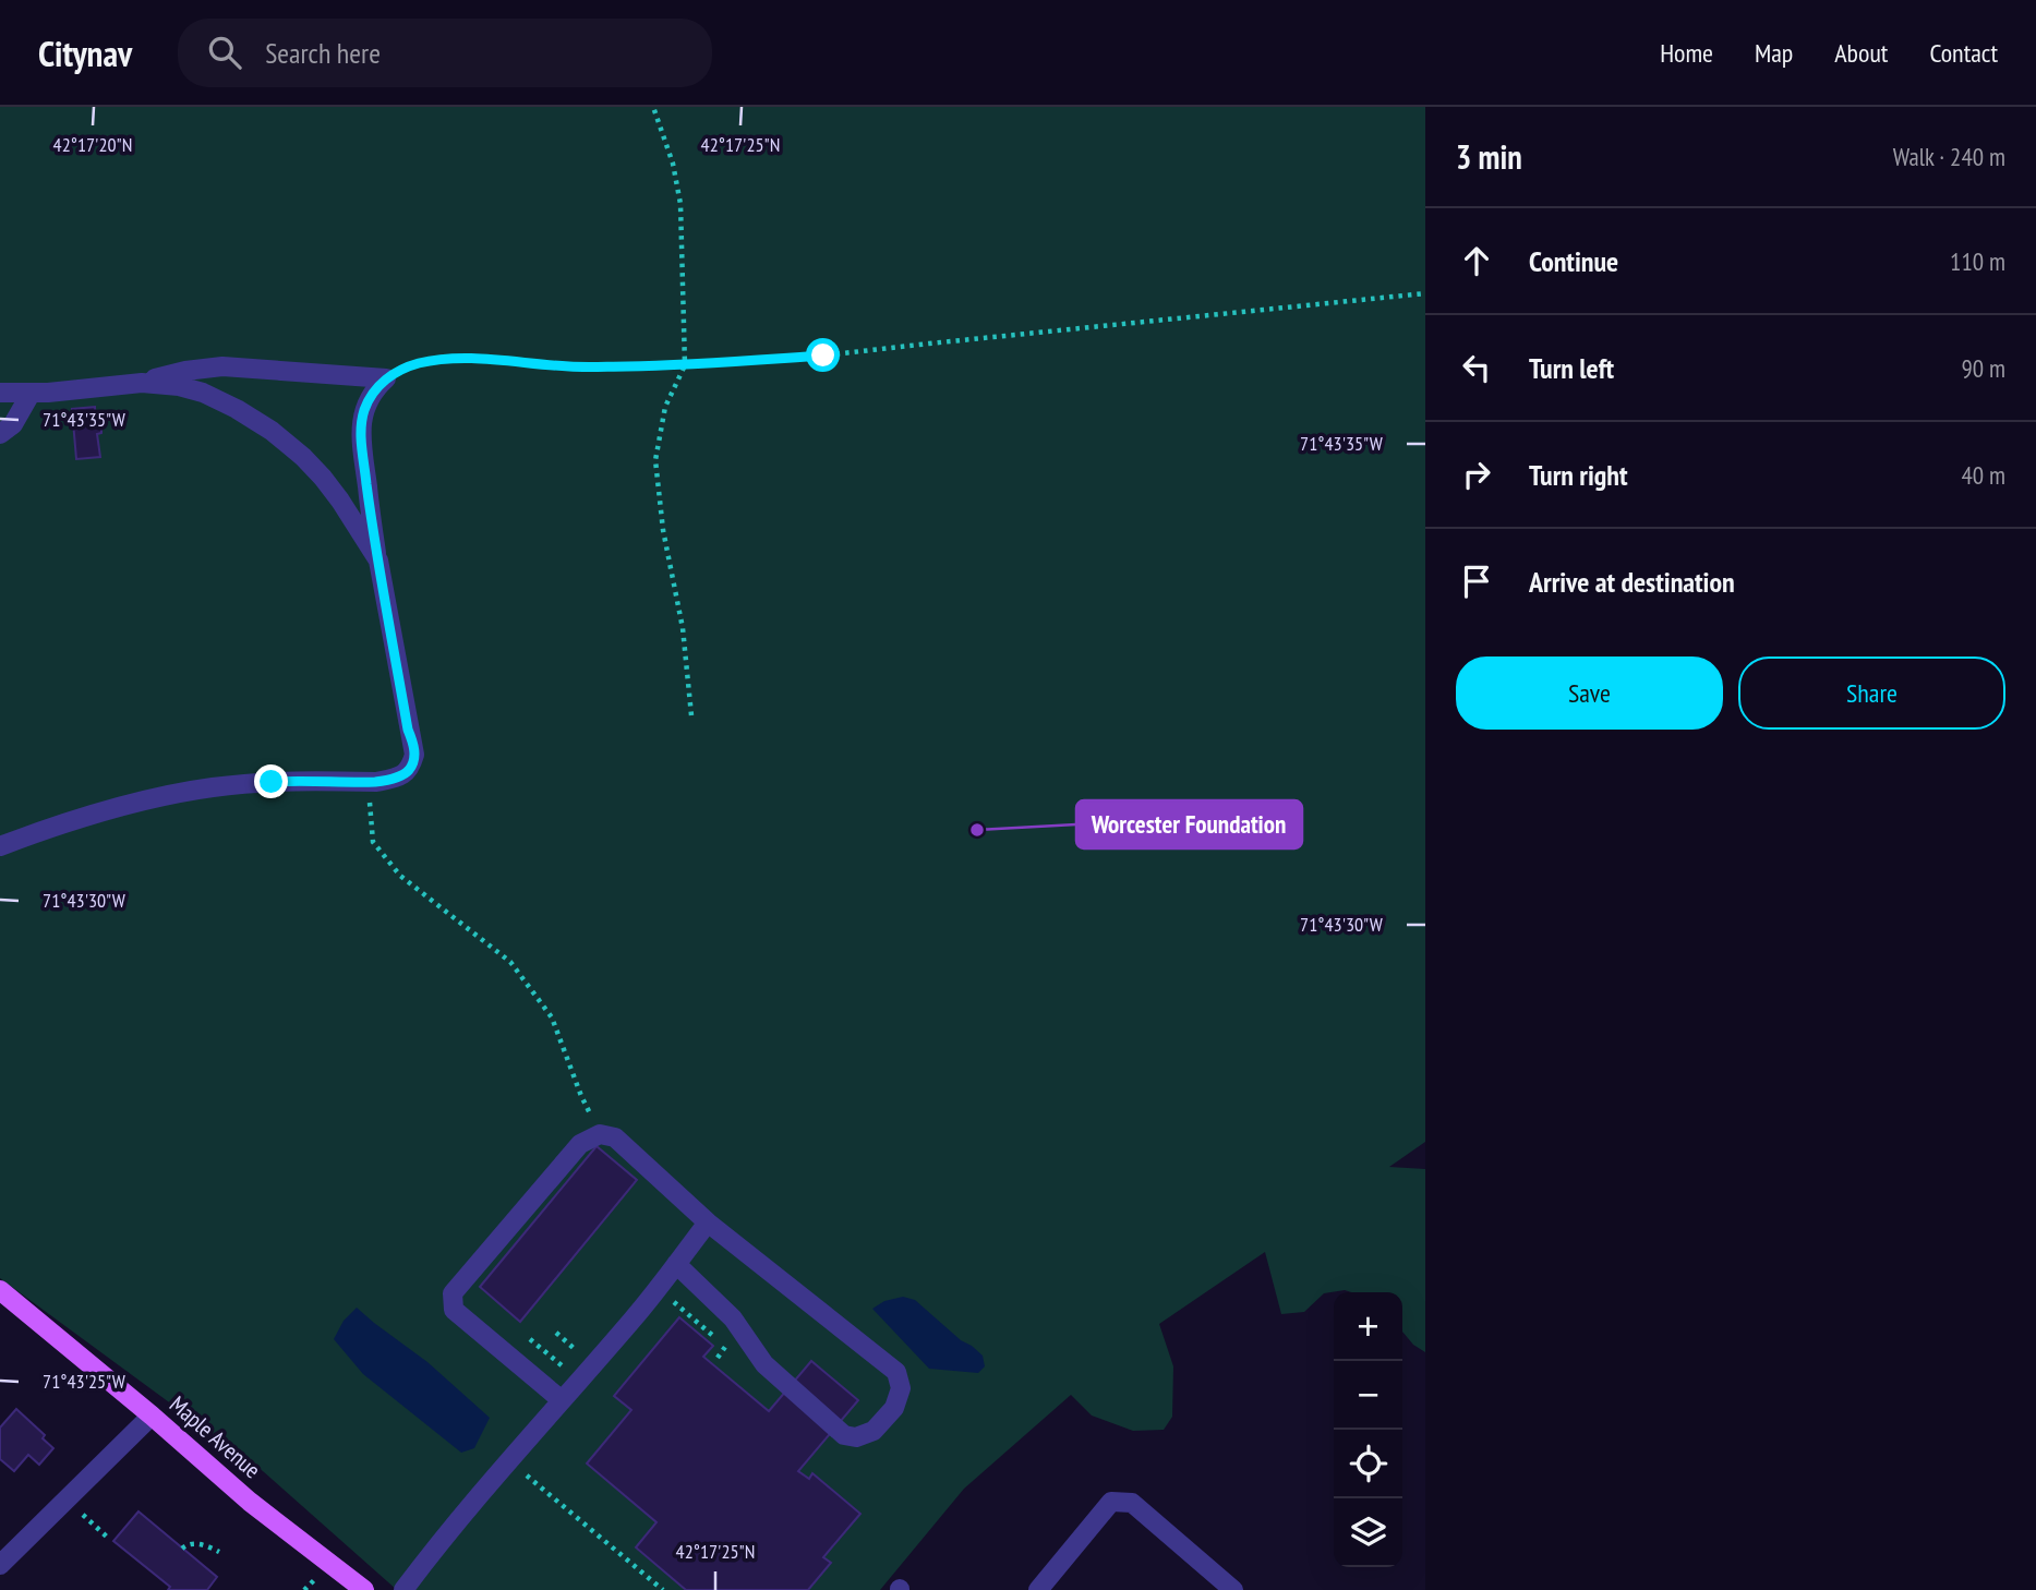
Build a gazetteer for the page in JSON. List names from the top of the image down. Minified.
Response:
{"streets":{"main road":["Maple Avenue"]},"places":["Worcester Foundation"],"page":{"header":"Citynav","search":"Search here","nav":["Home","Map","About","Contact"],"heading":["3 min","Walk · 240 m"],"list":[["Continue","110 m"],["Turn left","90 m"],["Turn right","40 m"],"Arrive at destination"],"buttons":["Save","Share"],"map_buttons":["+","−"]},"coordinates":["42°17'20\"N","42°17'25\"N","71°43'35\"W","71°43'30\"W","71°43'25\"W"]}
